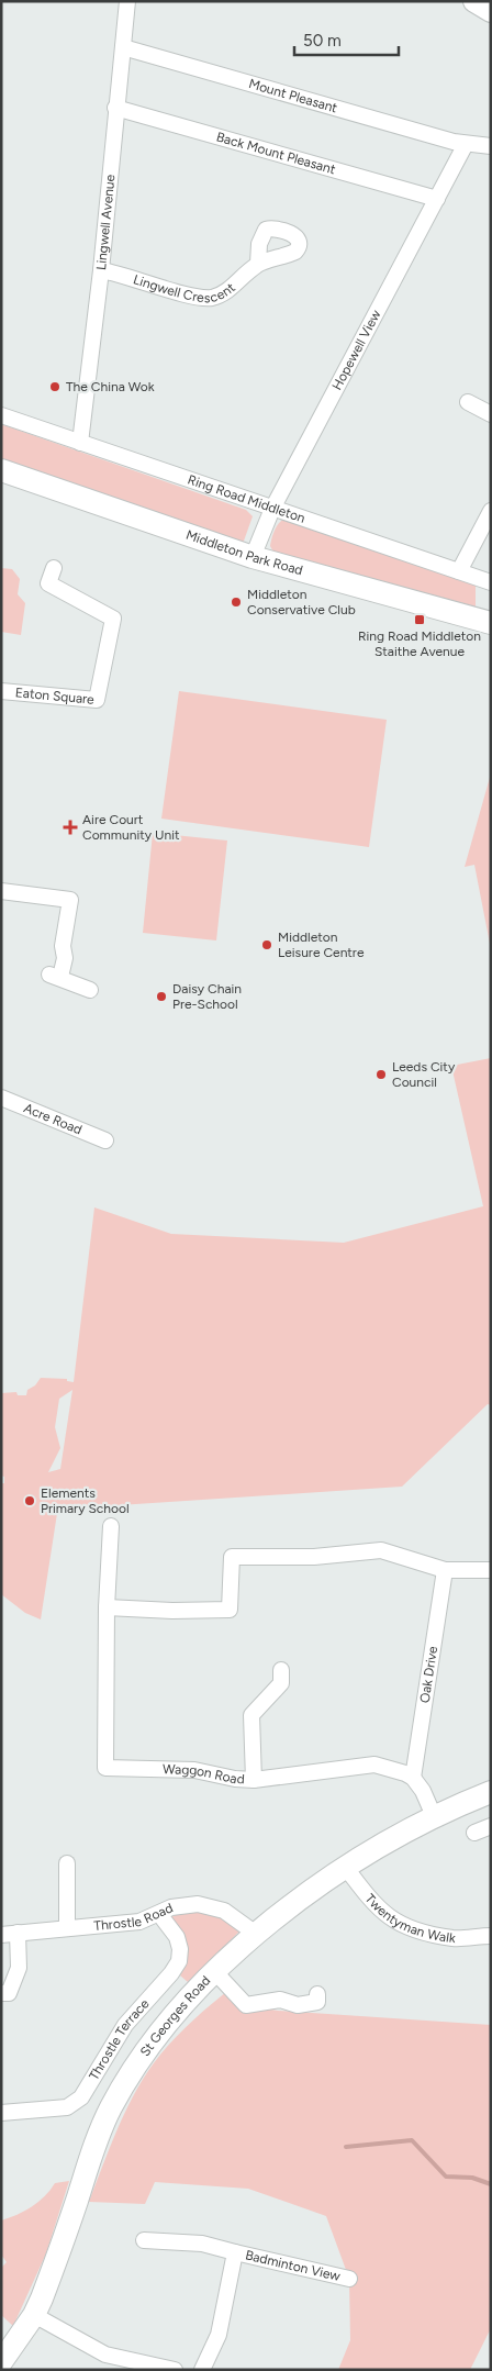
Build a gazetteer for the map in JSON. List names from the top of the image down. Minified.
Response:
{"streets":{"street":["Mount Pleasant","Back Mount Pleasant","Lingwell Avenue","Lingwell Crescent","Hopewell View","Ring Road Middleton","Middleton Park Road","Eaton Square","Acre Road","Oak Drive","Waggon Road","Twentyman Walk","Throstle Road","St Georges Road","Throstle Terrace","Badminton View"]},"crossings":[["Mount Pleasant","Lingwell Avenue"],["Mount Pleasant","Hopewell View"],["Back Mount Pleasant","Lingwell Avenue"],["Back Mount Pleasant","Hopewell View"],["Lingwell Avenue","Lingwell Crescent"],["Lingwell Avenue","Ring Road Middleton"],["Hopewell View","Ring Road Middleton"],["Hopewell View","Middleton Park Road"],["Oak Drive","Waggon Road"],["Twentyman Walk","St Georges Road"],["Throstle Road","St Georges Road"],["Throstle Road","Throstle Terrace"]],"places":{"other":["The China Wok","Middleton Conservative Club","Middleton Leisure Centre","Daisy Chain Pre-School","Leeds City Council","Elements Primary School"],"transit":["Ring Road Middleton Staithe Avenue"],"health":["Aire Court Community Unit"]},"scale_bar":"50 m"}
